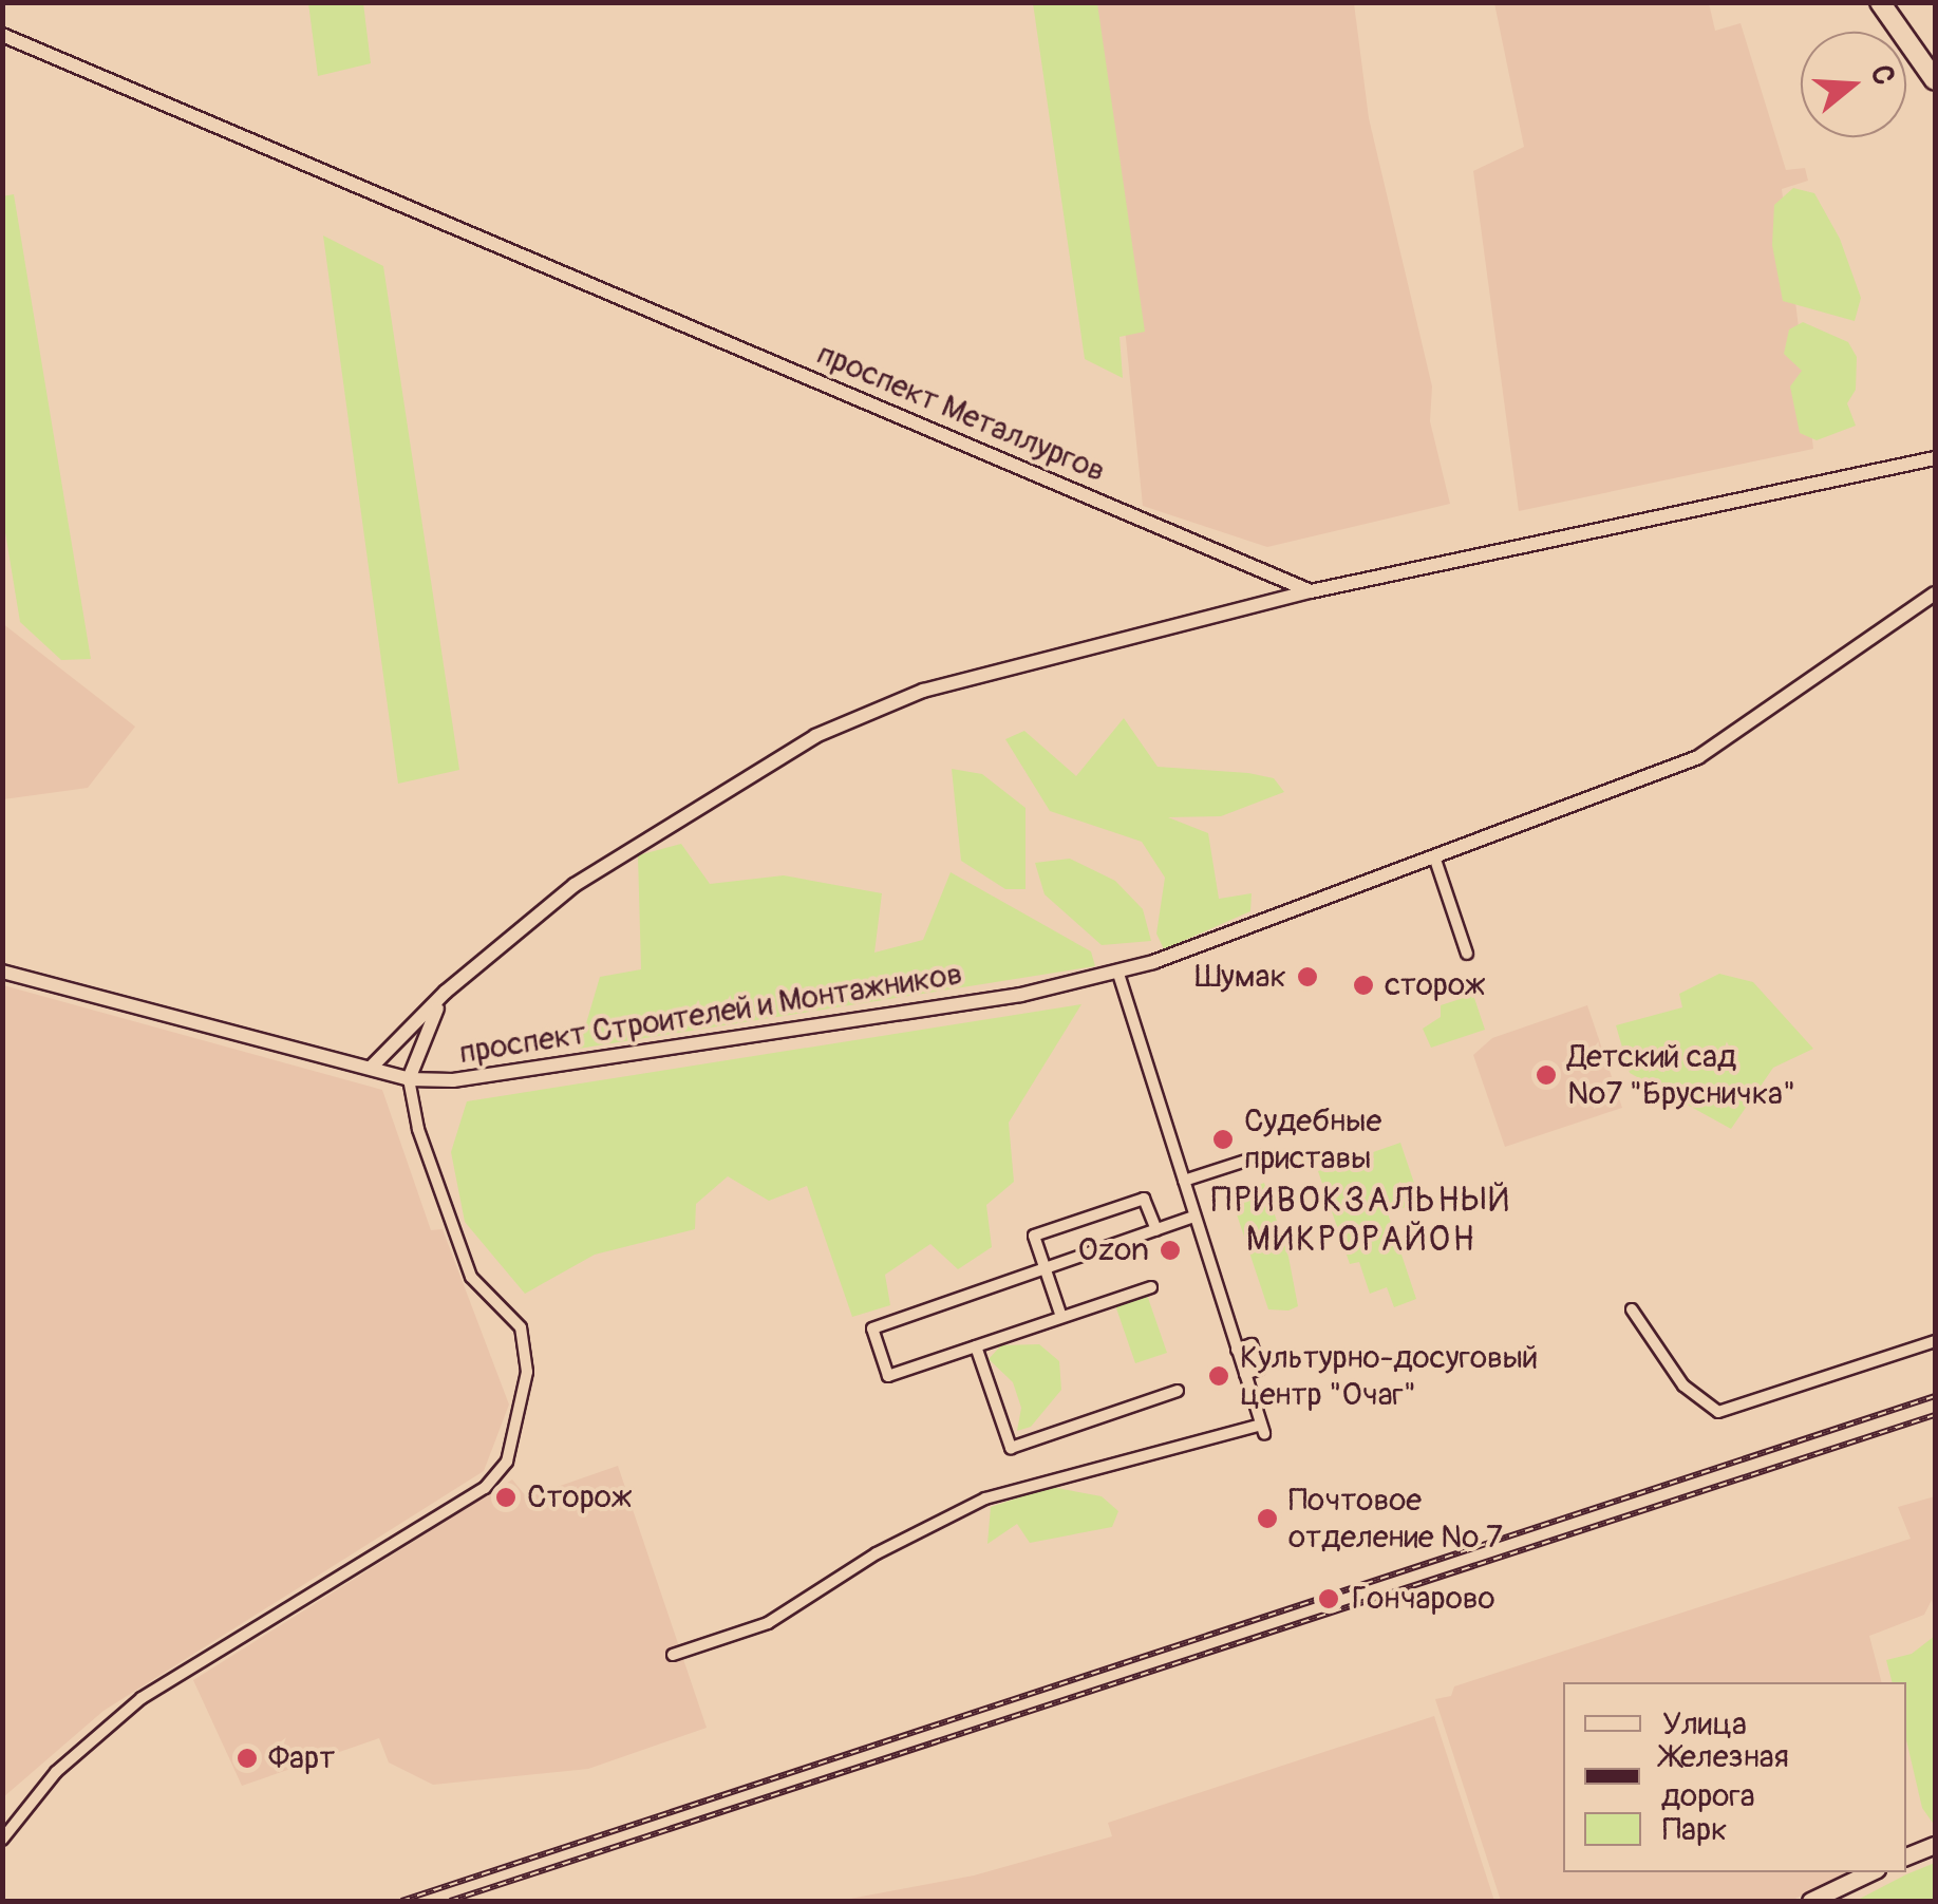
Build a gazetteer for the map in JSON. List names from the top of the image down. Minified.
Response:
{"streets":{"street":["проспект Металлургов","проспект Строителей и Монтажников"]},"districts":["ПРИВОКЗАЛЬНЫЙ МИКРОРАЙОН"],"places":["Шумак","сторож","Детский сад №7 \"Брусничка\"","Судебные приставы","Ozon","Культурно-досуговый центр \"Очаг\"","Сторож","Почтовое отделение № 7","Гончарово","Фарт"],"legend":["Улица","Железная дорога","Парк"],"north":"right"}
